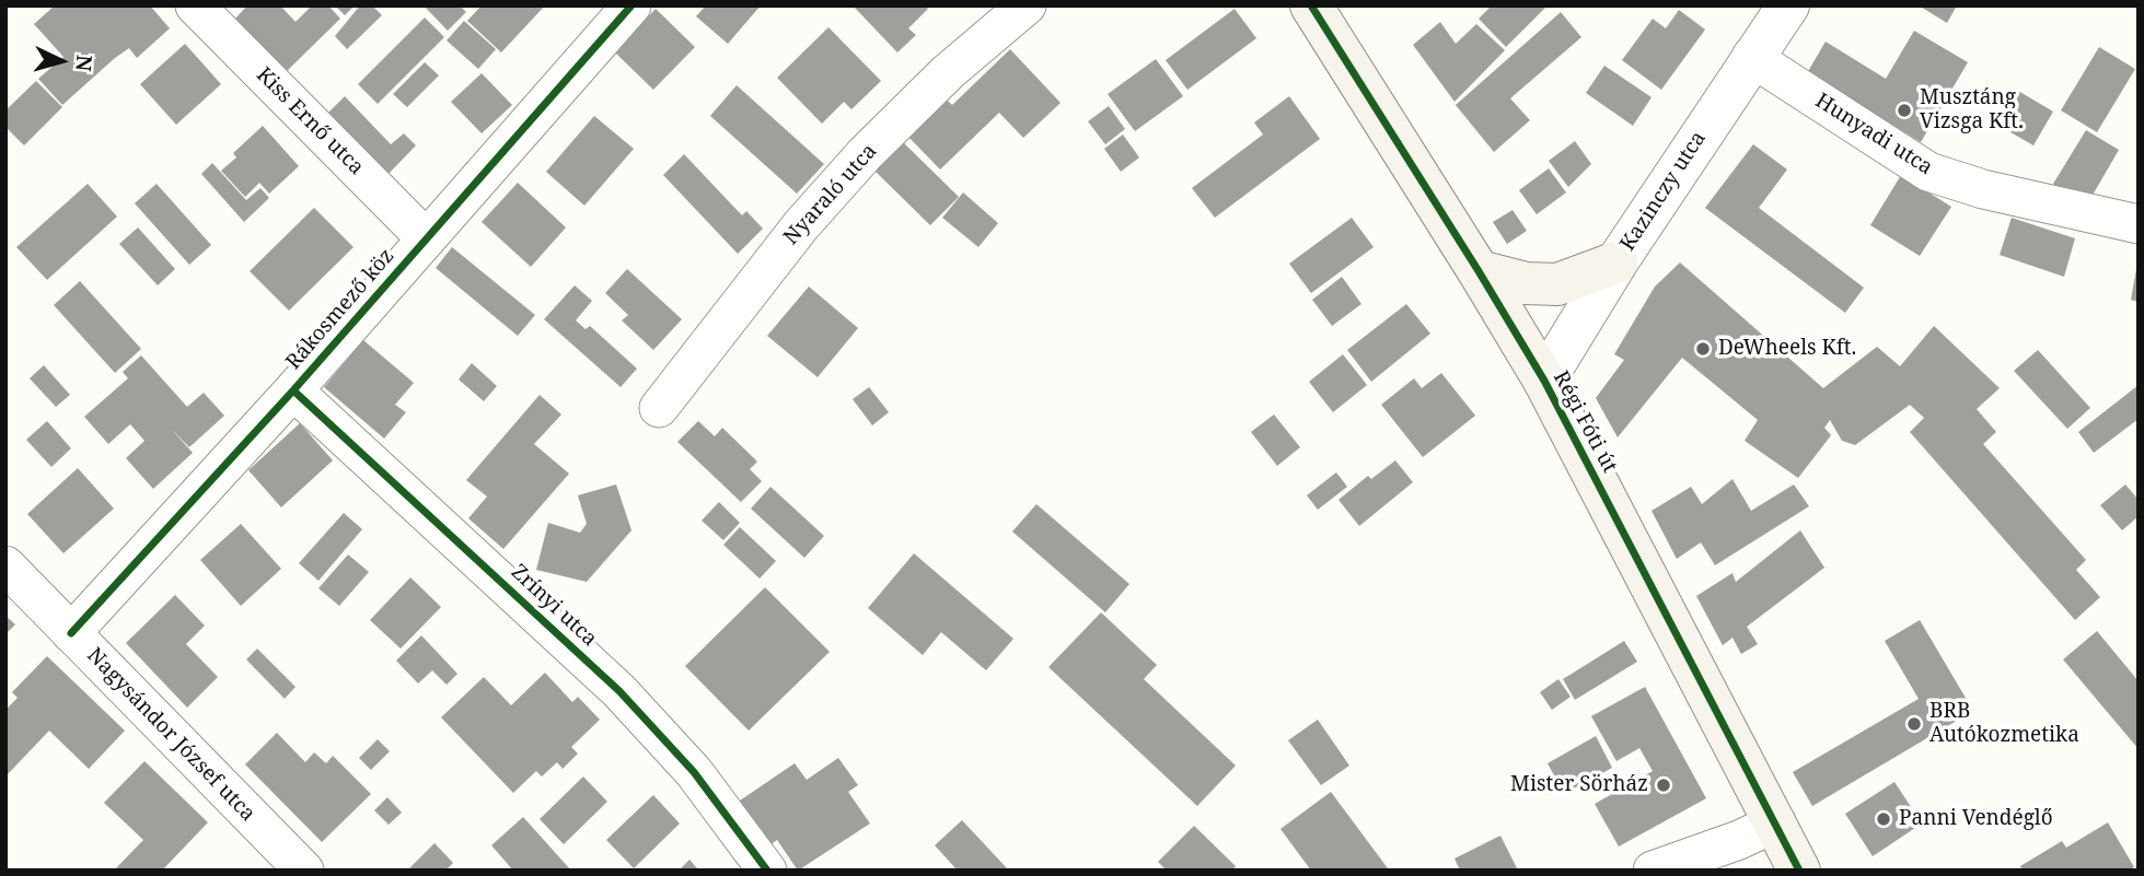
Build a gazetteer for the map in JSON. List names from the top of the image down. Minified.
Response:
{"streets":{"main road":["Régi Fóti út"],"street":["Kiss Ernő utca","Hunyadi utca","Kazinczy utca","Nyaraló utca","Rákosmező köz","Zrínyi utca","Nagysándor József utca"]},"crossings":[["Kiss Ernő utca","Rákosmező köz"],["Hunyadi utca","Kazinczy utca"],["Kazinczy utca","Régi Fóti út"],["Rákosmező köz","Zrínyi utca"],["Rákosmező köz","Nagysándor József utca"]],"places":["Musztáng Vizsga Kft.","DeWheels Kft.","BRB Autókozmetika","Mister Sörház","Panni Vendéglő"],"north":"right"}
